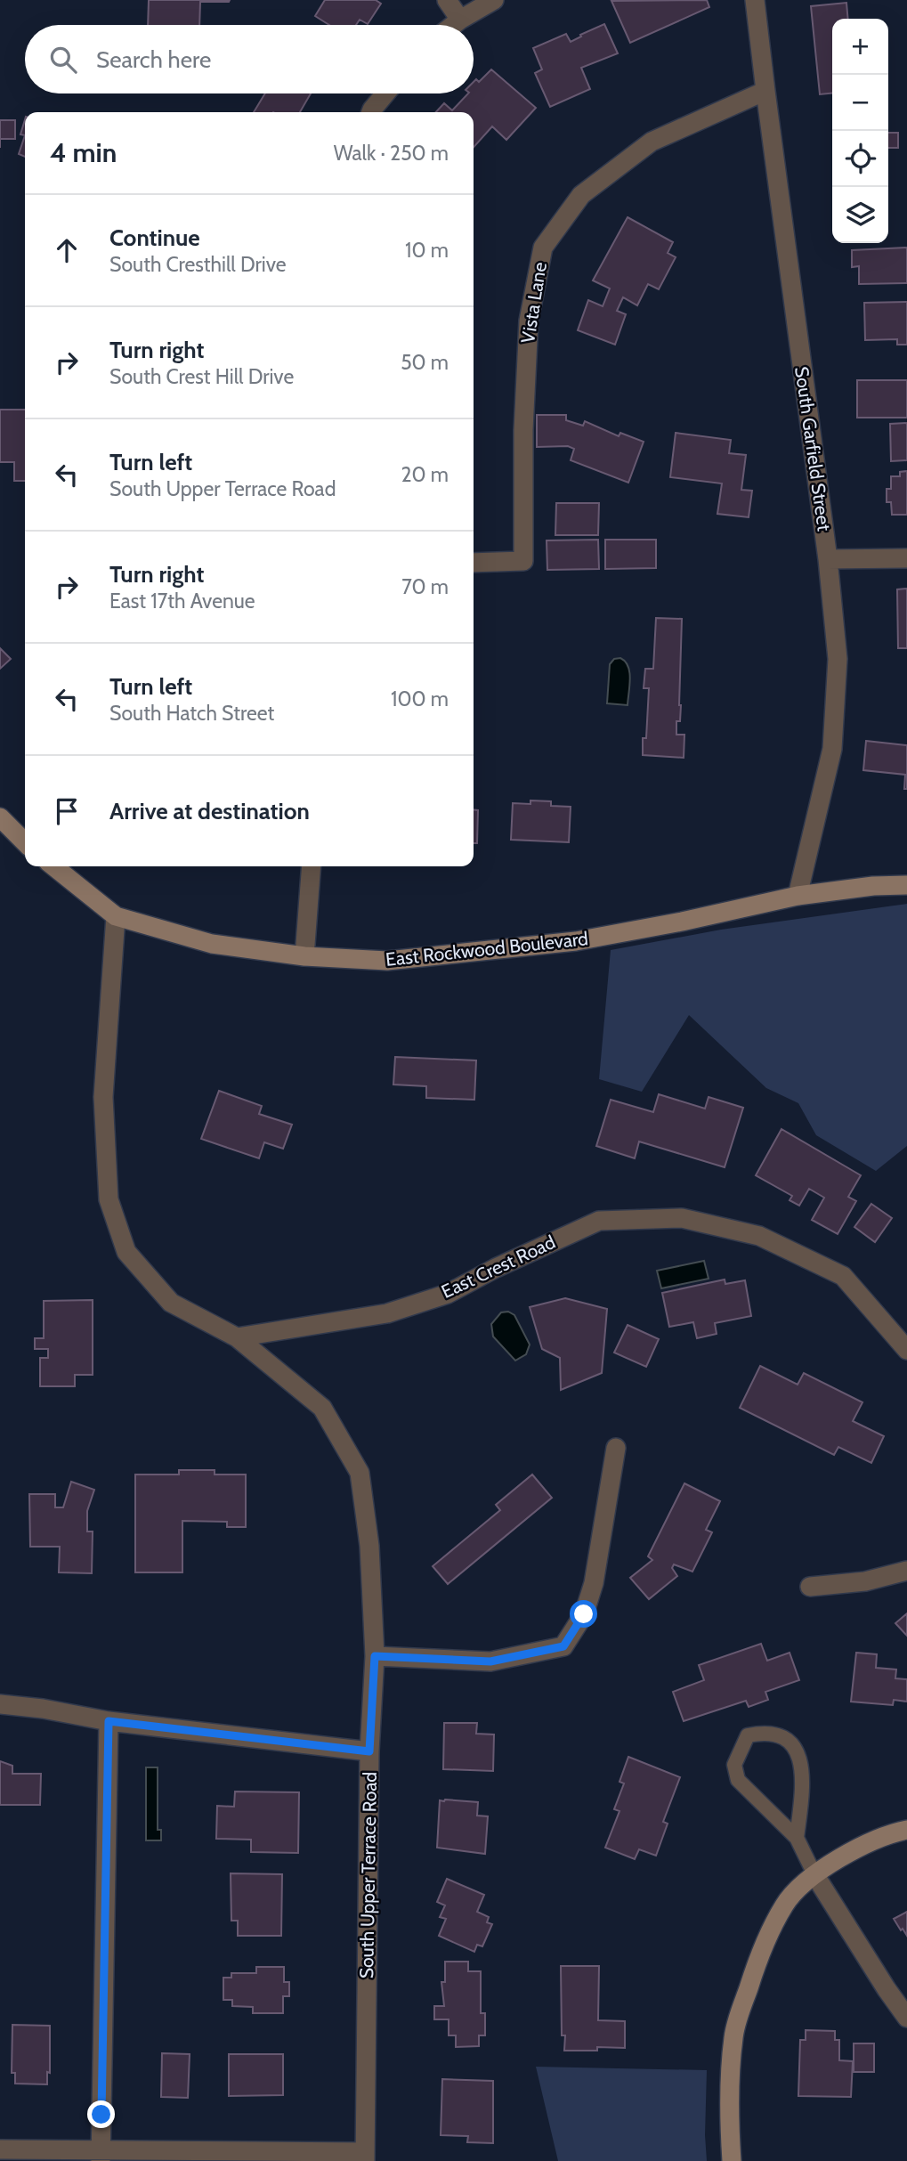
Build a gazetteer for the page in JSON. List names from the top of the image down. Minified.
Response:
{"streets":{"street":["Vista Lane","South Garfield Street","East Rockwood Boulevard","East Crest Road","South Upper Terrace Road"]},"crossings":[["Vista Lane","South Garfield Street"],["South Garfield Street","East Rockwood Boulevard"],["East Rockwood Boulevard","South Upper Terrace Road"],["East Crest Road","South Upper Terrace Road"]],"page":{"map_buttons":["+","−"],"search":"Search here","heading":["4 min","Walk · 250 m"],"list":[["Continue","South Cresthill Drive","10 m"],["Turn right","South Crest Hill Drive","50 m"],["Turn left","South Upper Terrace Road","20 m"],["Turn right","East 17th Avenue","70 m"],["Turn left","South Hatch Street","100 m"],"Arrive at destination"]}}
